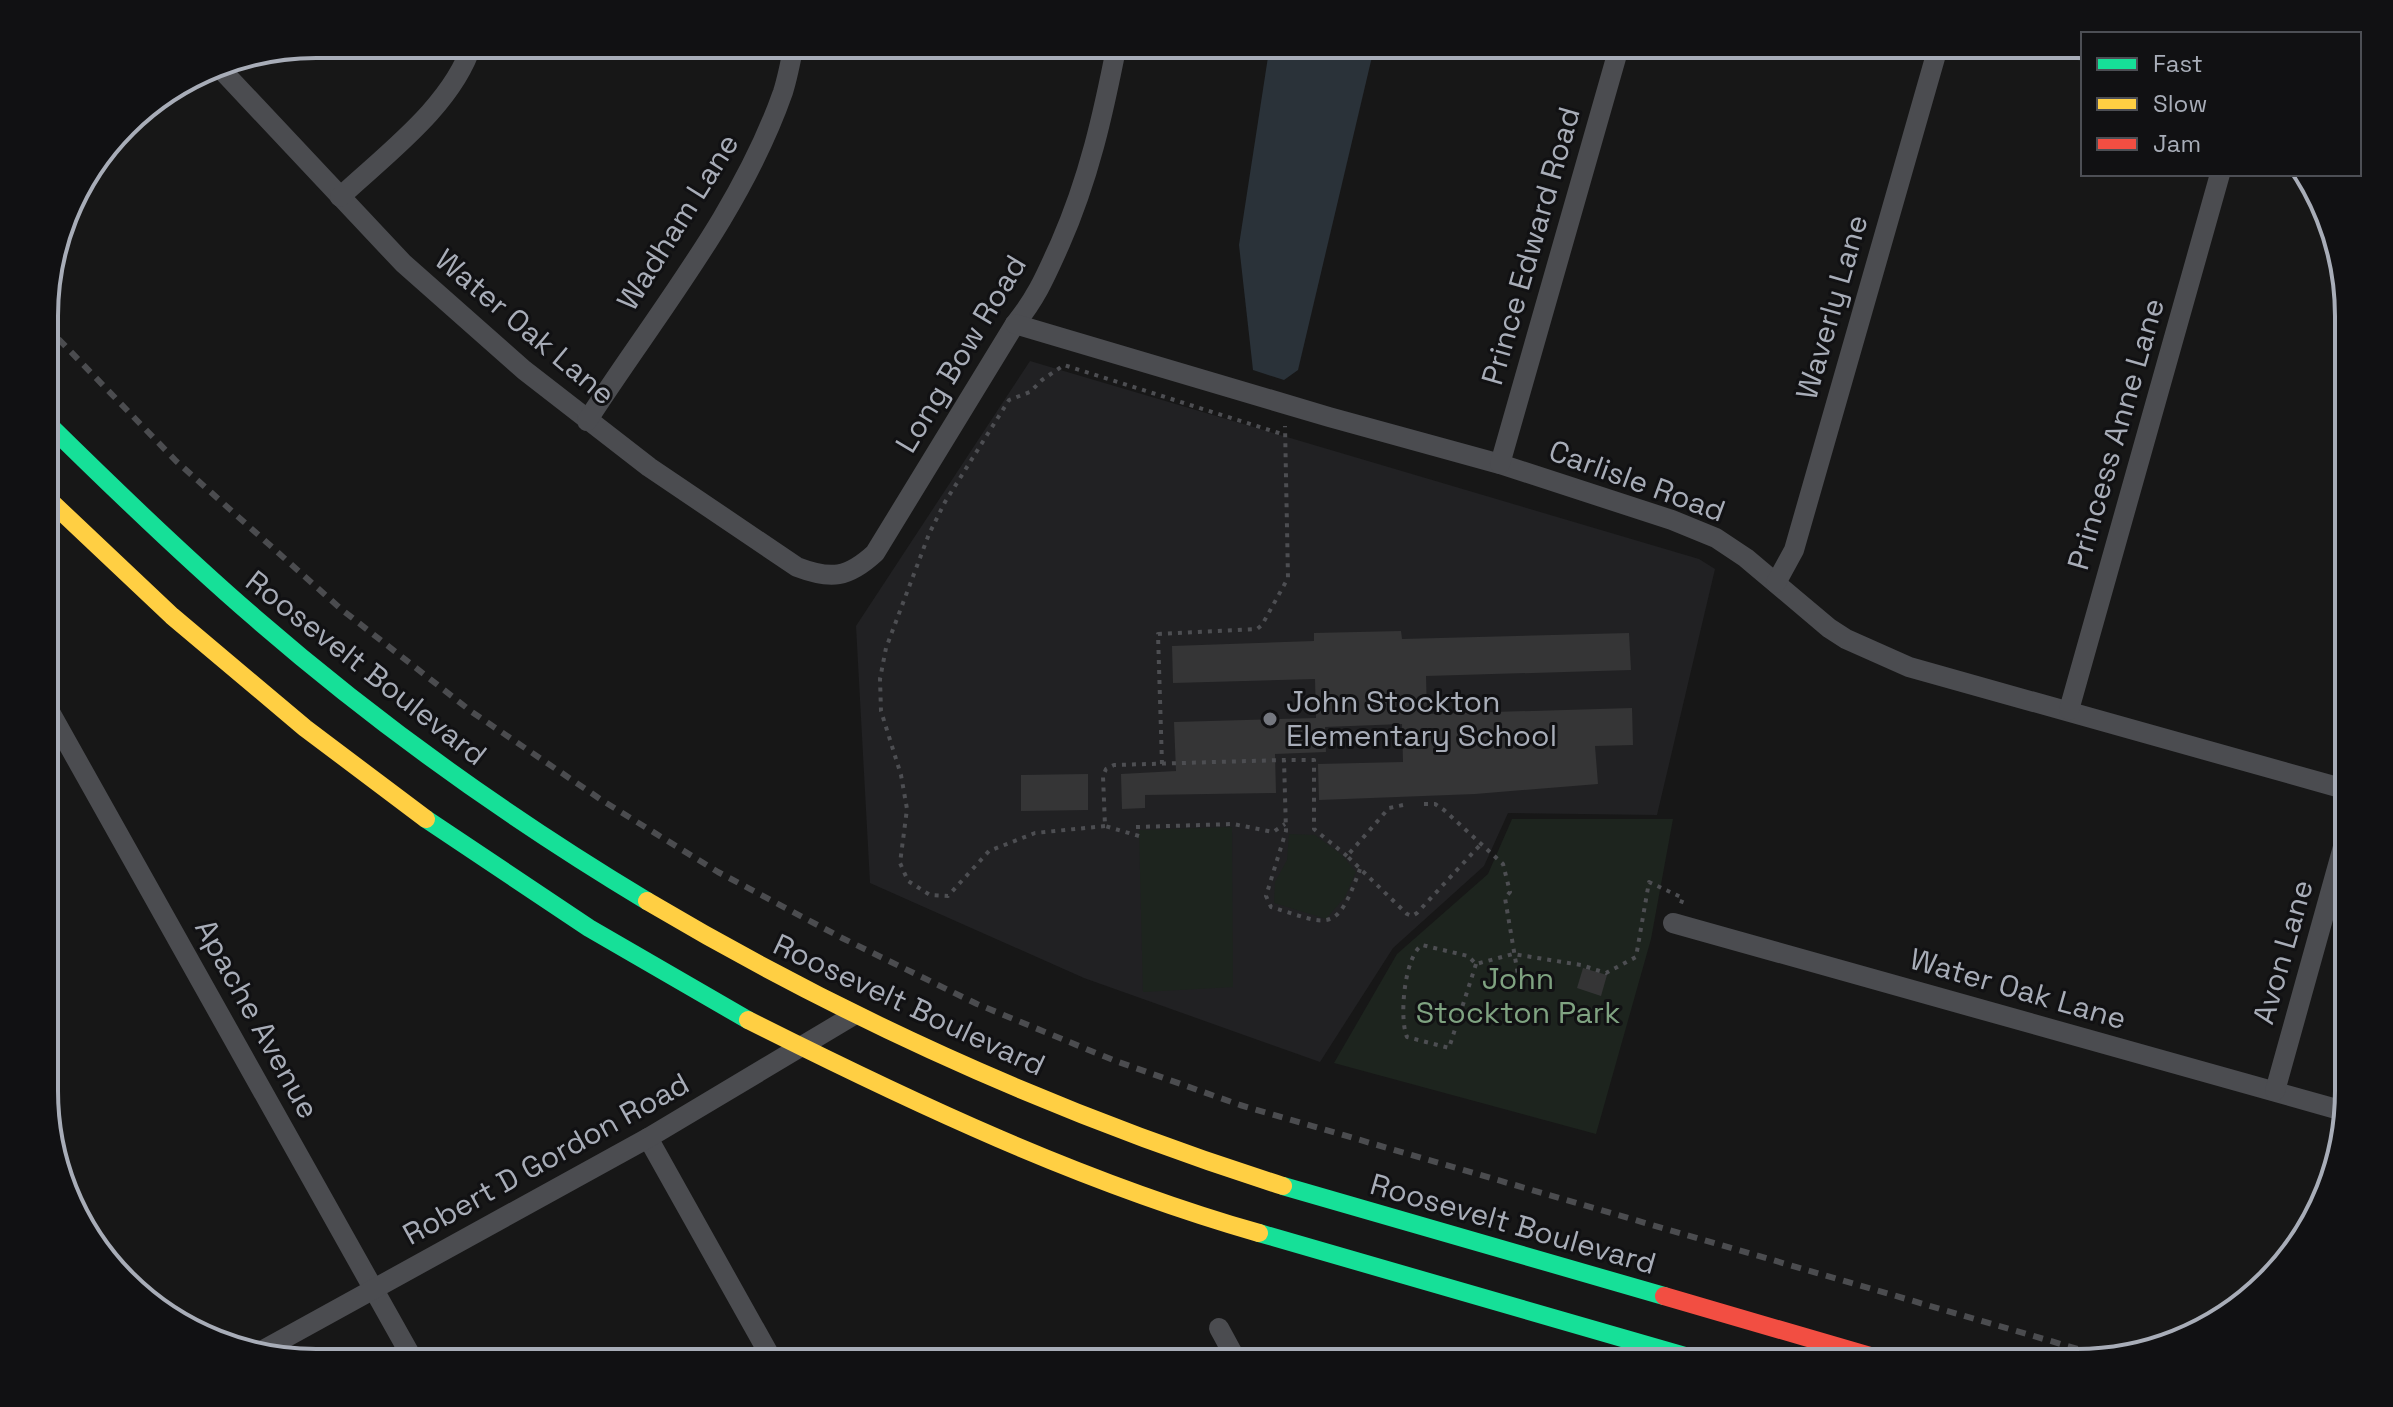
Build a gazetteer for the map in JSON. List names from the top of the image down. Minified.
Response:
{"streets":{"highway":["Roosevelt Boulevard"],"street":["Wadham Lane","Prince Edward Road","Waverly Lane","Water Oak Lane","Long Bow Road","Princess Anne Lane","Carlisle Road","Avon Lane","Apache Avenue","Robert D Gordon Road"]},"crossings":[["Wadham Lane","Water Oak Lane"],["Prince Edward Road","Carlisle Road"],["Waverly Lane","Carlisle Road"],["Water Oak Lane","Long Bow Road"],["Water Oak Lane","Avon Lane"],["Long Bow Road","Carlisle Road"],["Princess Anne Lane","Carlisle Road"],["Roosevelt Boulevard","Robert D Gordon Road"],["Apache Avenue","Robert D Gordon Road"]],"parks":["John Stockton Park"],"places":["John Stockton Elementary School"],"legend":["Fast","Slow","Jam"]}
